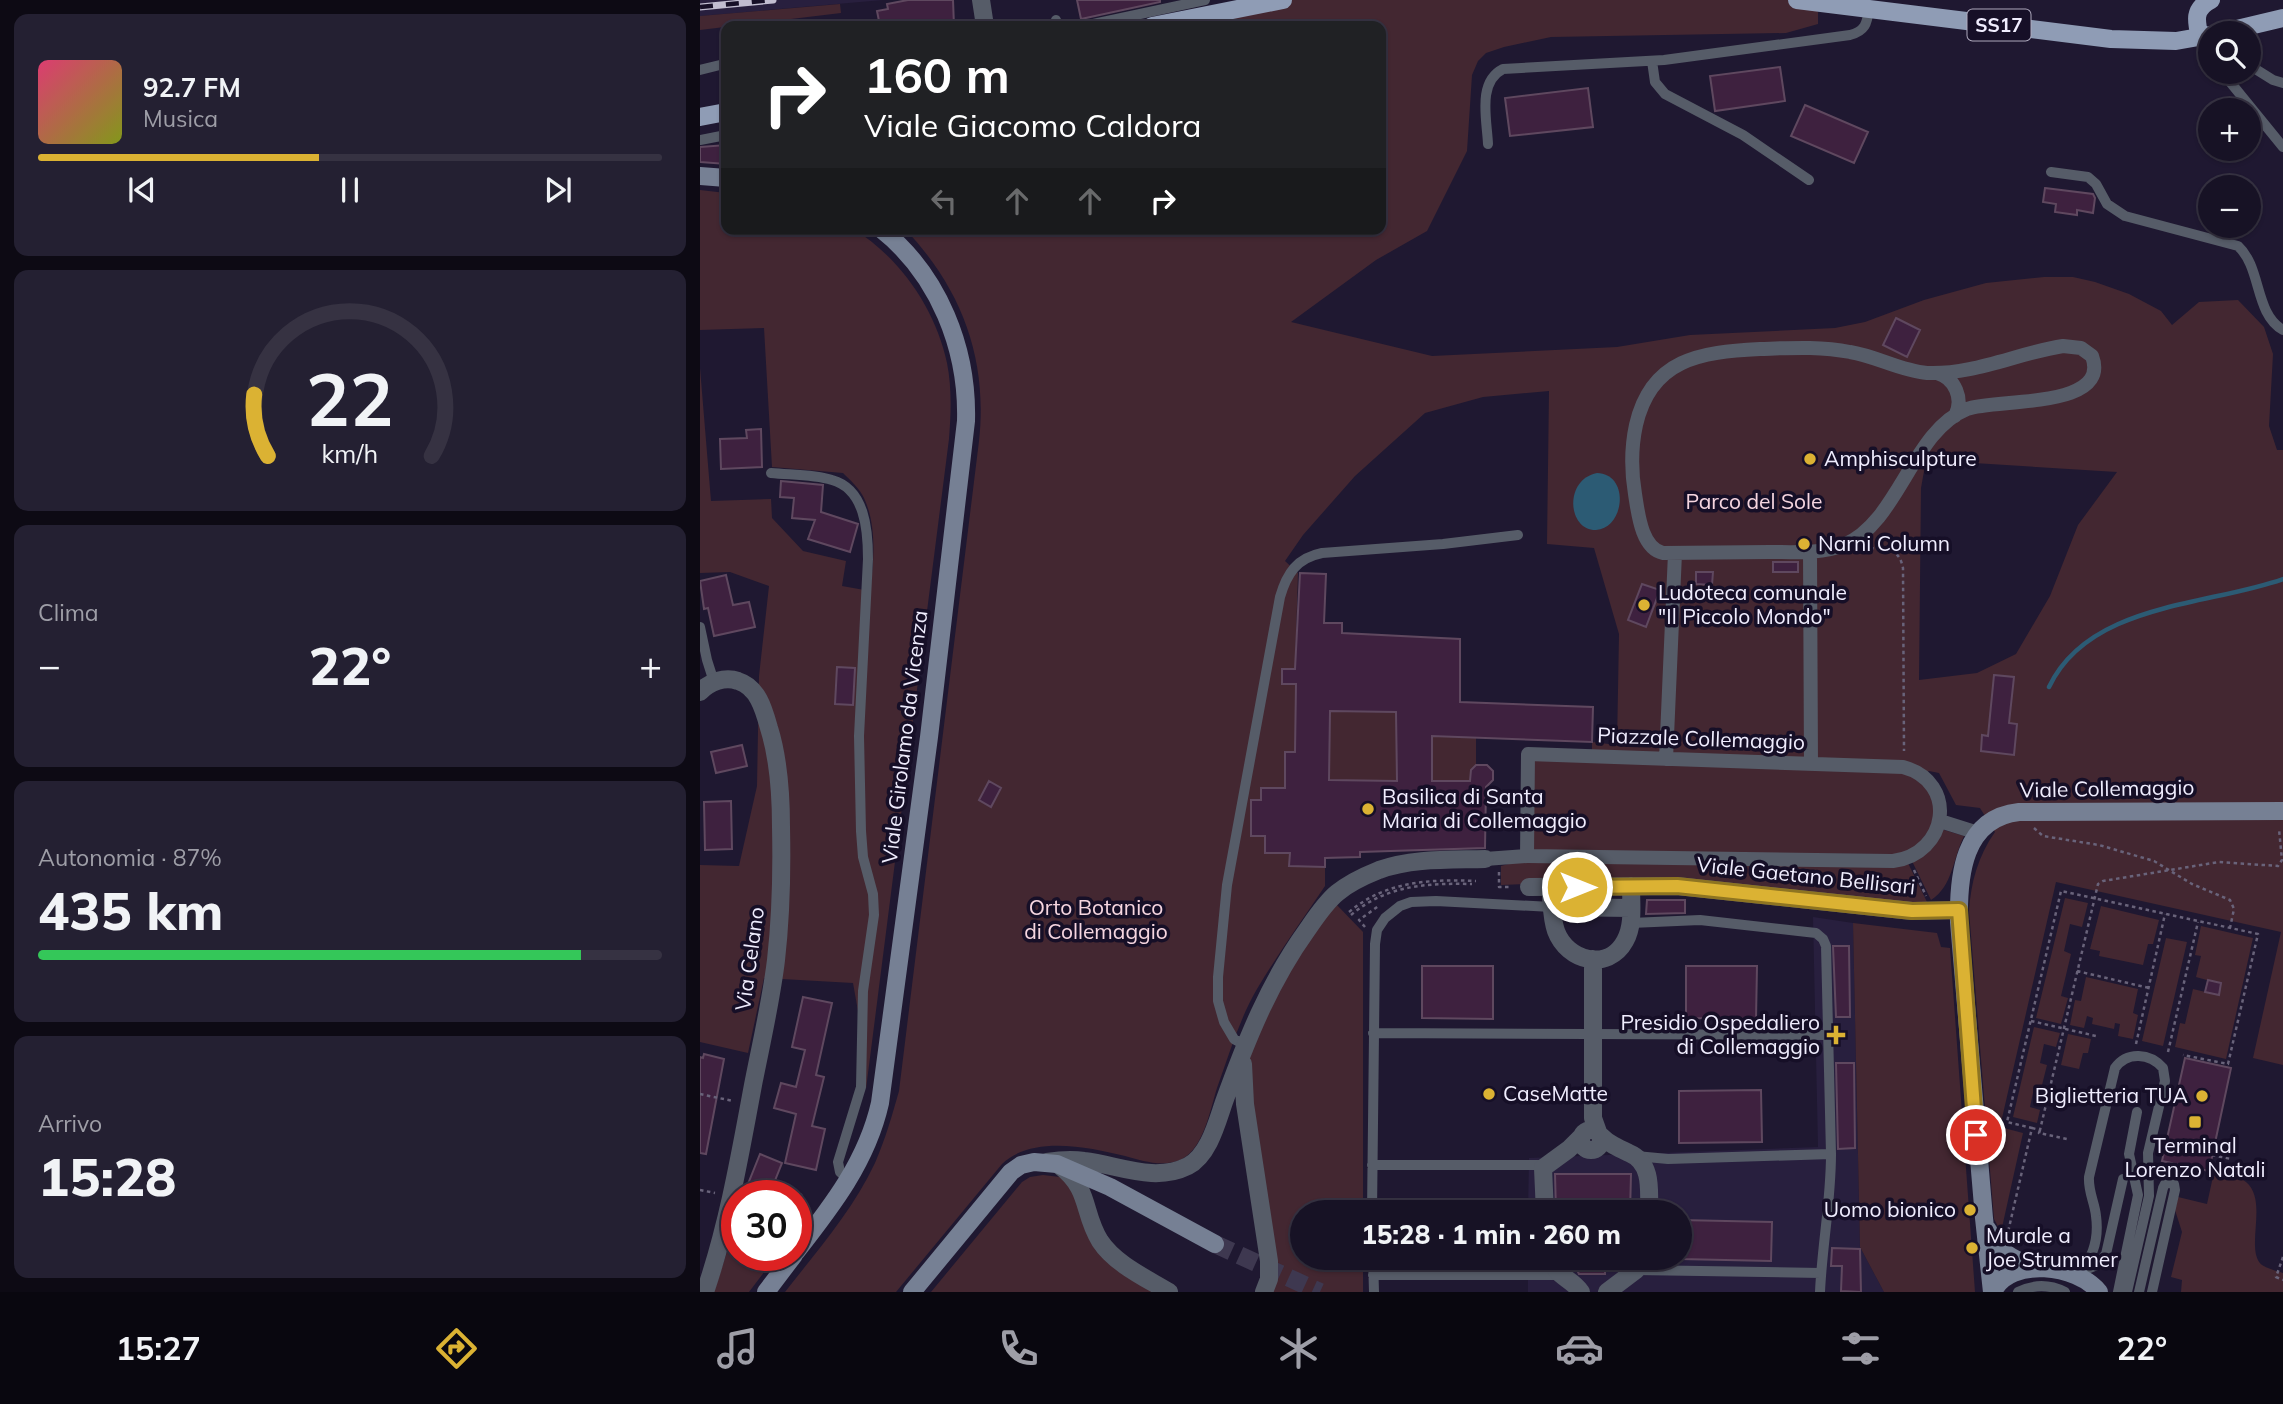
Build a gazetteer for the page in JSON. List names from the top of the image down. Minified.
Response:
{"streets":{"main road":["SS17","Viale Girolamo da Vicenza","Viale Collemaggio"],"street":["Piazzale Collemaggio","Viale Gaetano Bellisari","Via Celano"]},"parks":["Parco del Sole","Orto Botanico di Collemaggio"],"places":{"other":["Amphisculpture","Narni Column","Ludoteca comunale \"Il Piccolo Mondo\"","Basilica di Santa Maria di Collemaggio","CaseMatte","Biglietteria TUA","Uomo bionico","Murale a Joe Strummer"],"health":["Presidio Ospedaliero di Collemaggio"],"transit":["Terminal Lorenzo Natali"]},"page":{"map_buttons":["+","−"],"turn":["160 m","Viale Giacomo Caldora"],"song":["92.7 FM","Musica"],"tile":["Clima",["Autonomia · 87%","435 km"],["Arrivo","15:28"]],"heat":["−","22°","+"],"limit":"30","trip":"15:28 · 1 min · 260 m","tabs":["15:27","22°"],"gauge":["22","km/h"]}}
